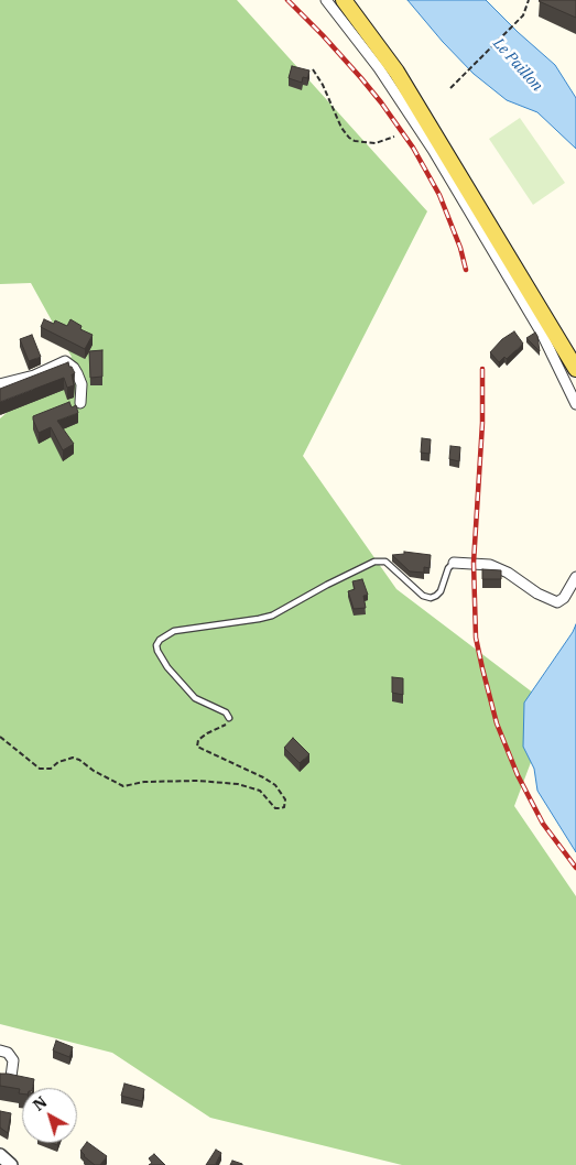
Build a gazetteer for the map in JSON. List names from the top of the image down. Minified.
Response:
{"water":["Le Paillon"],"north":"top left"}
